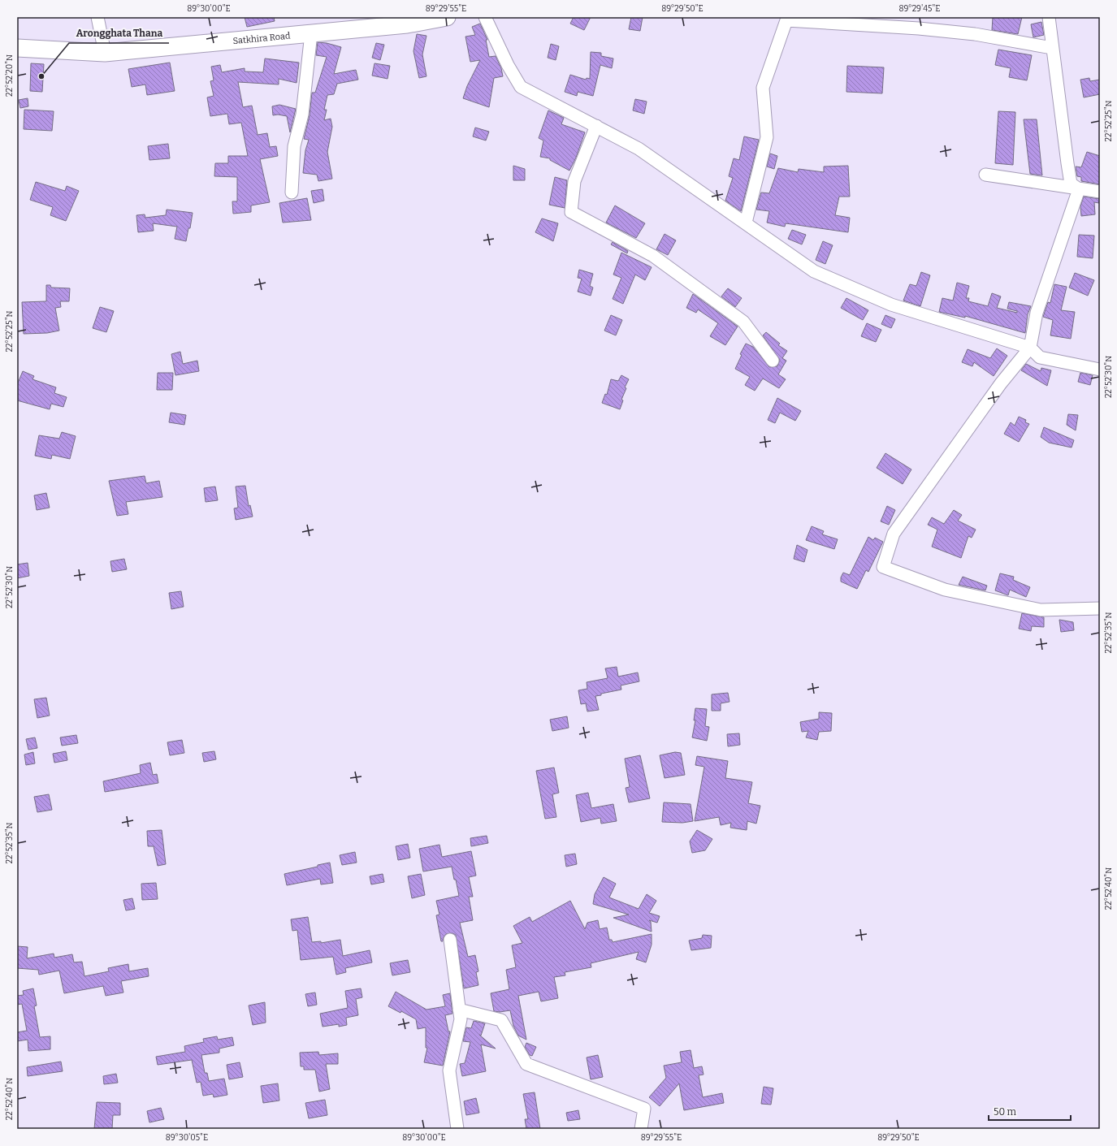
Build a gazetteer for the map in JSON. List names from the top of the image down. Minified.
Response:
{"streets":{"main road":["Satkhira Road"]},"places":["Arongghata Thana"],"scale_bar":"50 m","coordinates":["89°30'00\"E","89°29'55\"E","89°29'50\"E","89°29'45\"E","22°52'20\"N","22°52'25\"N","22°52'30\"N","22°52'35\"N","22°52'40\"N","89°30'05\"E"]}
